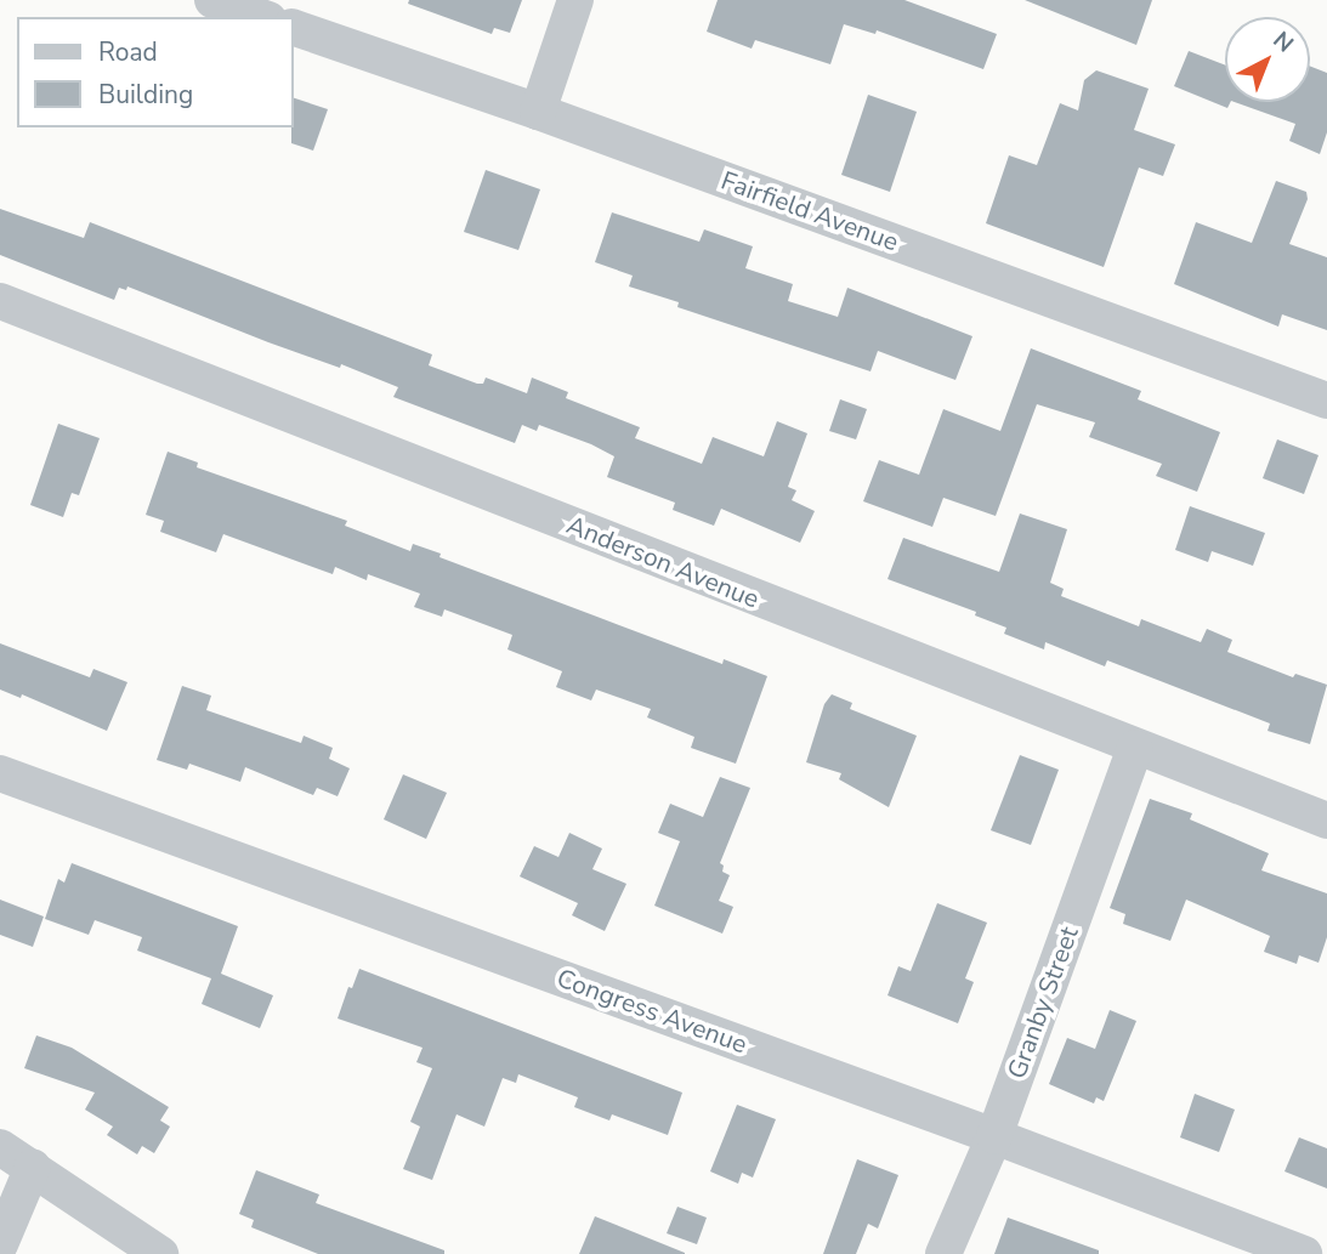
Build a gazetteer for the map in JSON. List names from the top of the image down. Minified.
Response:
{"streets":{"street":["Fairfield Avenue","Anderson Avenue","Granby Street","Congress Avenue"]},"crossings":[["Anderson Avenue","Granby Street"],["Granby Street","Congress Avenue"]],"legend":["Road","Building"],"north":"top right"}
